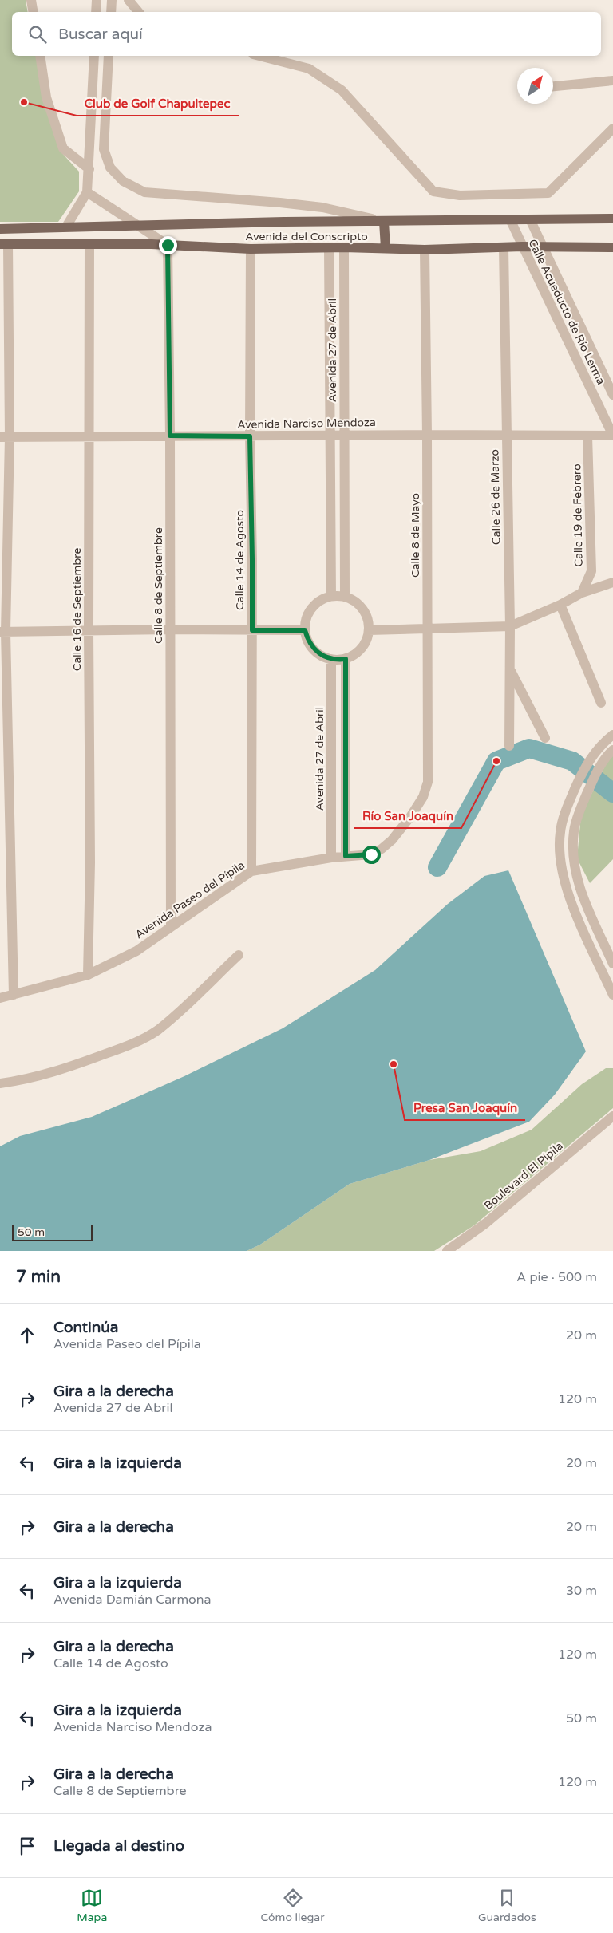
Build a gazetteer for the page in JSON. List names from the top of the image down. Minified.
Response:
{"streets":{"main road":["Avenida del Conscripto"],"street":["Calle Acueducto de Río Lerma","Avenida 27 de Abril","Avenida Narciso Mendoza","Calle 26 de Marzo","Calle 19 de Febrero","Calle 8 de Mayo","Calle 14 de Agosto","Calle 8 de Septiembre","Calle 16 de Septiembre","Avenida Paseo del Pípila","Boulevard El Pípila"]},"crossings":[["Avenida del Conscripto","Calle Acueducto de Río Lerma"],["Avenida del Conscripto","Avenida 27 de Abril"],["Avenida del Conscripto","Calle 26 de Marzo"],["Avenida del Conscripto","Calle 8 de Mayo"],["Avenida del Conscripto","Calle 14 de Agosto"],["Avenida del Conscripto","Calle 8 de Septiembre"],["Avenida del Conscripto","Calle 16 de Septiembre"],["Calle Acueducto de Río Lerma","Avenida Narciso Mendoza"],["Avenida 27 de Abril","Avenida Narciso Mendoza"],["Avenida 27 de Abril","Avenida Paseo del Pípila"],["Avenida Narciso Mendoza","Calle 26 de Marzo"],["Avenida Narciso Mendoza","Calle 19 de Febrero"],["Avenida Narciso Mendoza","Calle 8 de Mayo"],["Avenida Narciso Mendoza","Calle 14 de Agosto"],["Avenida Narciso Mendoza","Calle 8 de Septiembre"],["Avenida Narciso Mendoza","Calle 16 de Septiembre"],["Calle 8 de Mayo","Avenida Paseo del Pípila"],["Calle 14 de Agosto","Avenida Paseo del Pípila"],["Calle 8 de Septiembre","Avenida Paseo del Pípila"],["Calle 16 de Septiembre","Avenida Paseo del Pípila"]],"places":["Club de Golf Chapultepec","Río San Joaquín","Presa San Joaquín"],"scale_bar":"50 m","north":"top right","page":{"search":"Buscar aquí","scale":"50 m","heading":["7 min","A pie · 500 m"],"list":[["Continúa","Avenida Paseo del Pípila","20 m"],["Gira a la derecha","Avenida 27 de Abril","120 m"],["Gira a la izquierda","20 m"],["Gira a la derecha","20 m"],["Gira a la izquierda","Avenida Damián Carmona","30 m"],["Gira a la derecha","Calle 14 de Agosto","120 m"],["Gira a la izquierda","Avenida Narciso Mendoza","50 m"],["Gira a la derecha","Calle 8 de Septiembre","120 m"],"Llegada al destino"],"nav":["Mapa","Cómo llegar","Guardados"]}}
